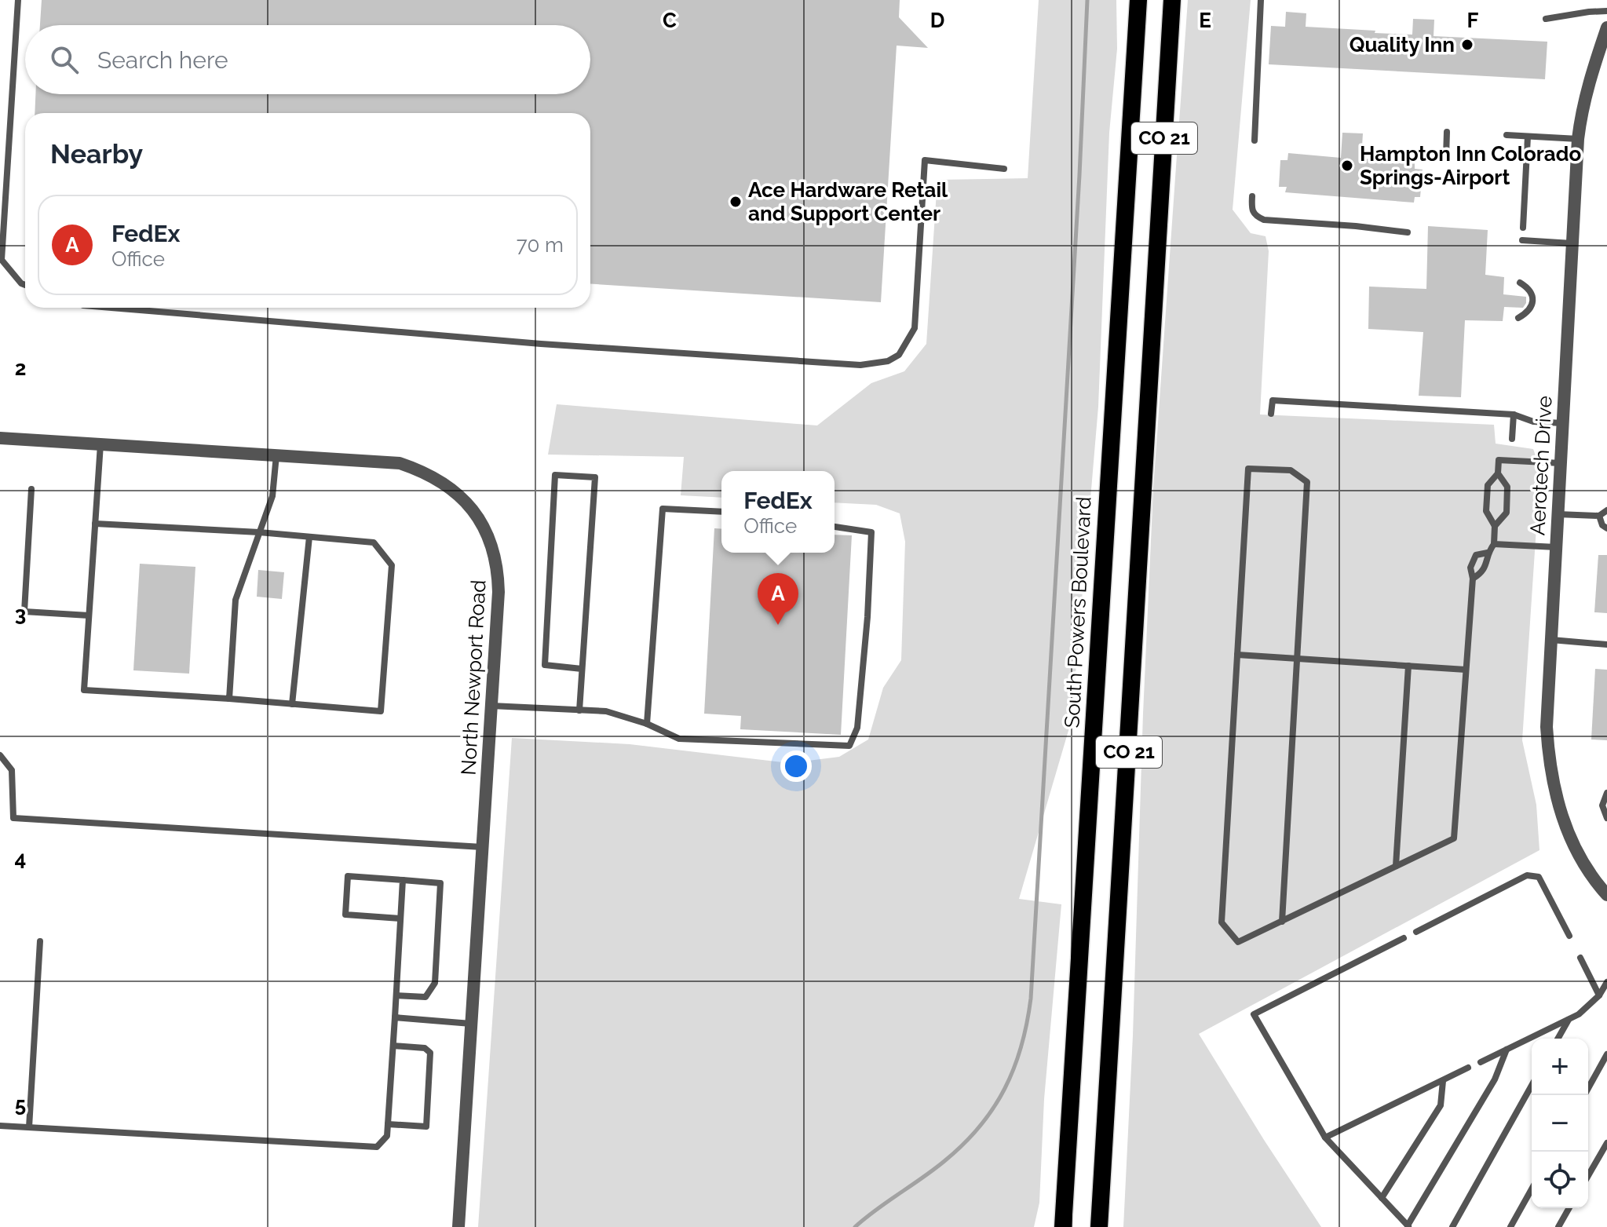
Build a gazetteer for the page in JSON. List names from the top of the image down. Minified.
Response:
{"streets":{"highway":["CO 21","South Powers Boulevard"],"street":["Aerotech Drive","North Newport Road"]},"places":["Quality Inn","Hampton Inn Colorado Springs-Airport","Ace Hardware Retail and Support Center"],"page":{"search":"Search here","heading":"Nearby","list":[{"mark":"A","name":"FedEx","note":"Office","value":"70 m"}],"popup":["FedEx","Office"],"pins":"A","map_buttons":["+","−"]},"grid":{"columns":["C","D","E","F"],"rows":["2","3","4","5"]}}
